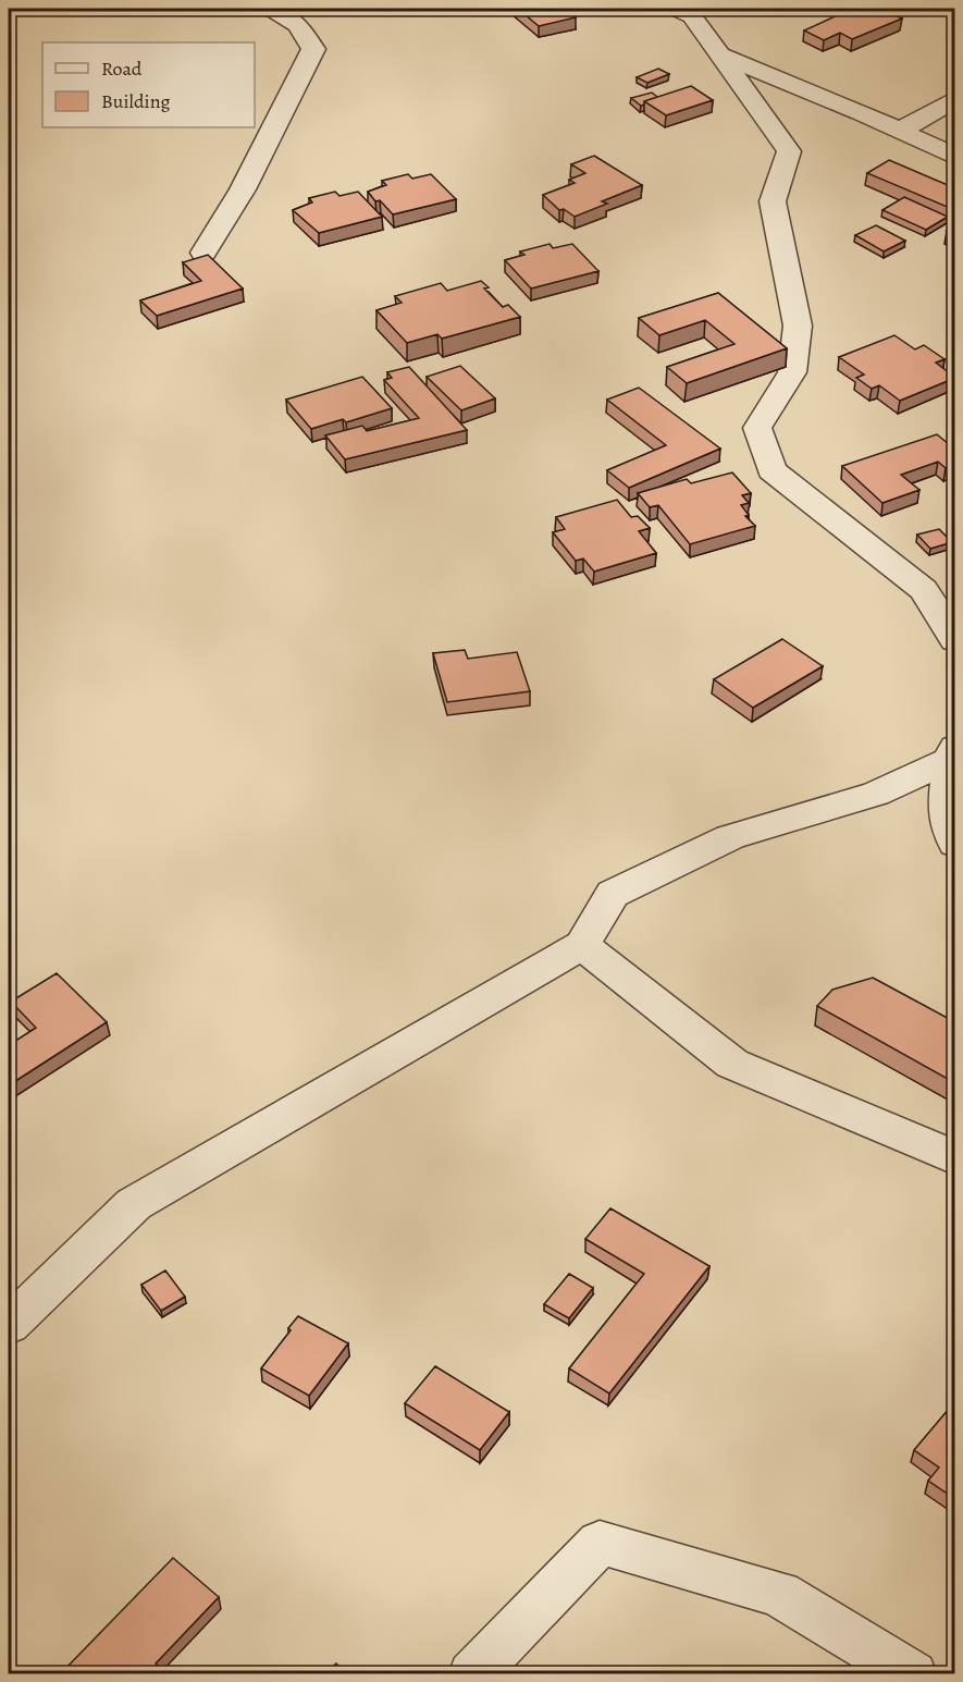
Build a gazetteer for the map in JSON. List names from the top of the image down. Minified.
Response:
{"legend":["Road","Building"]}
